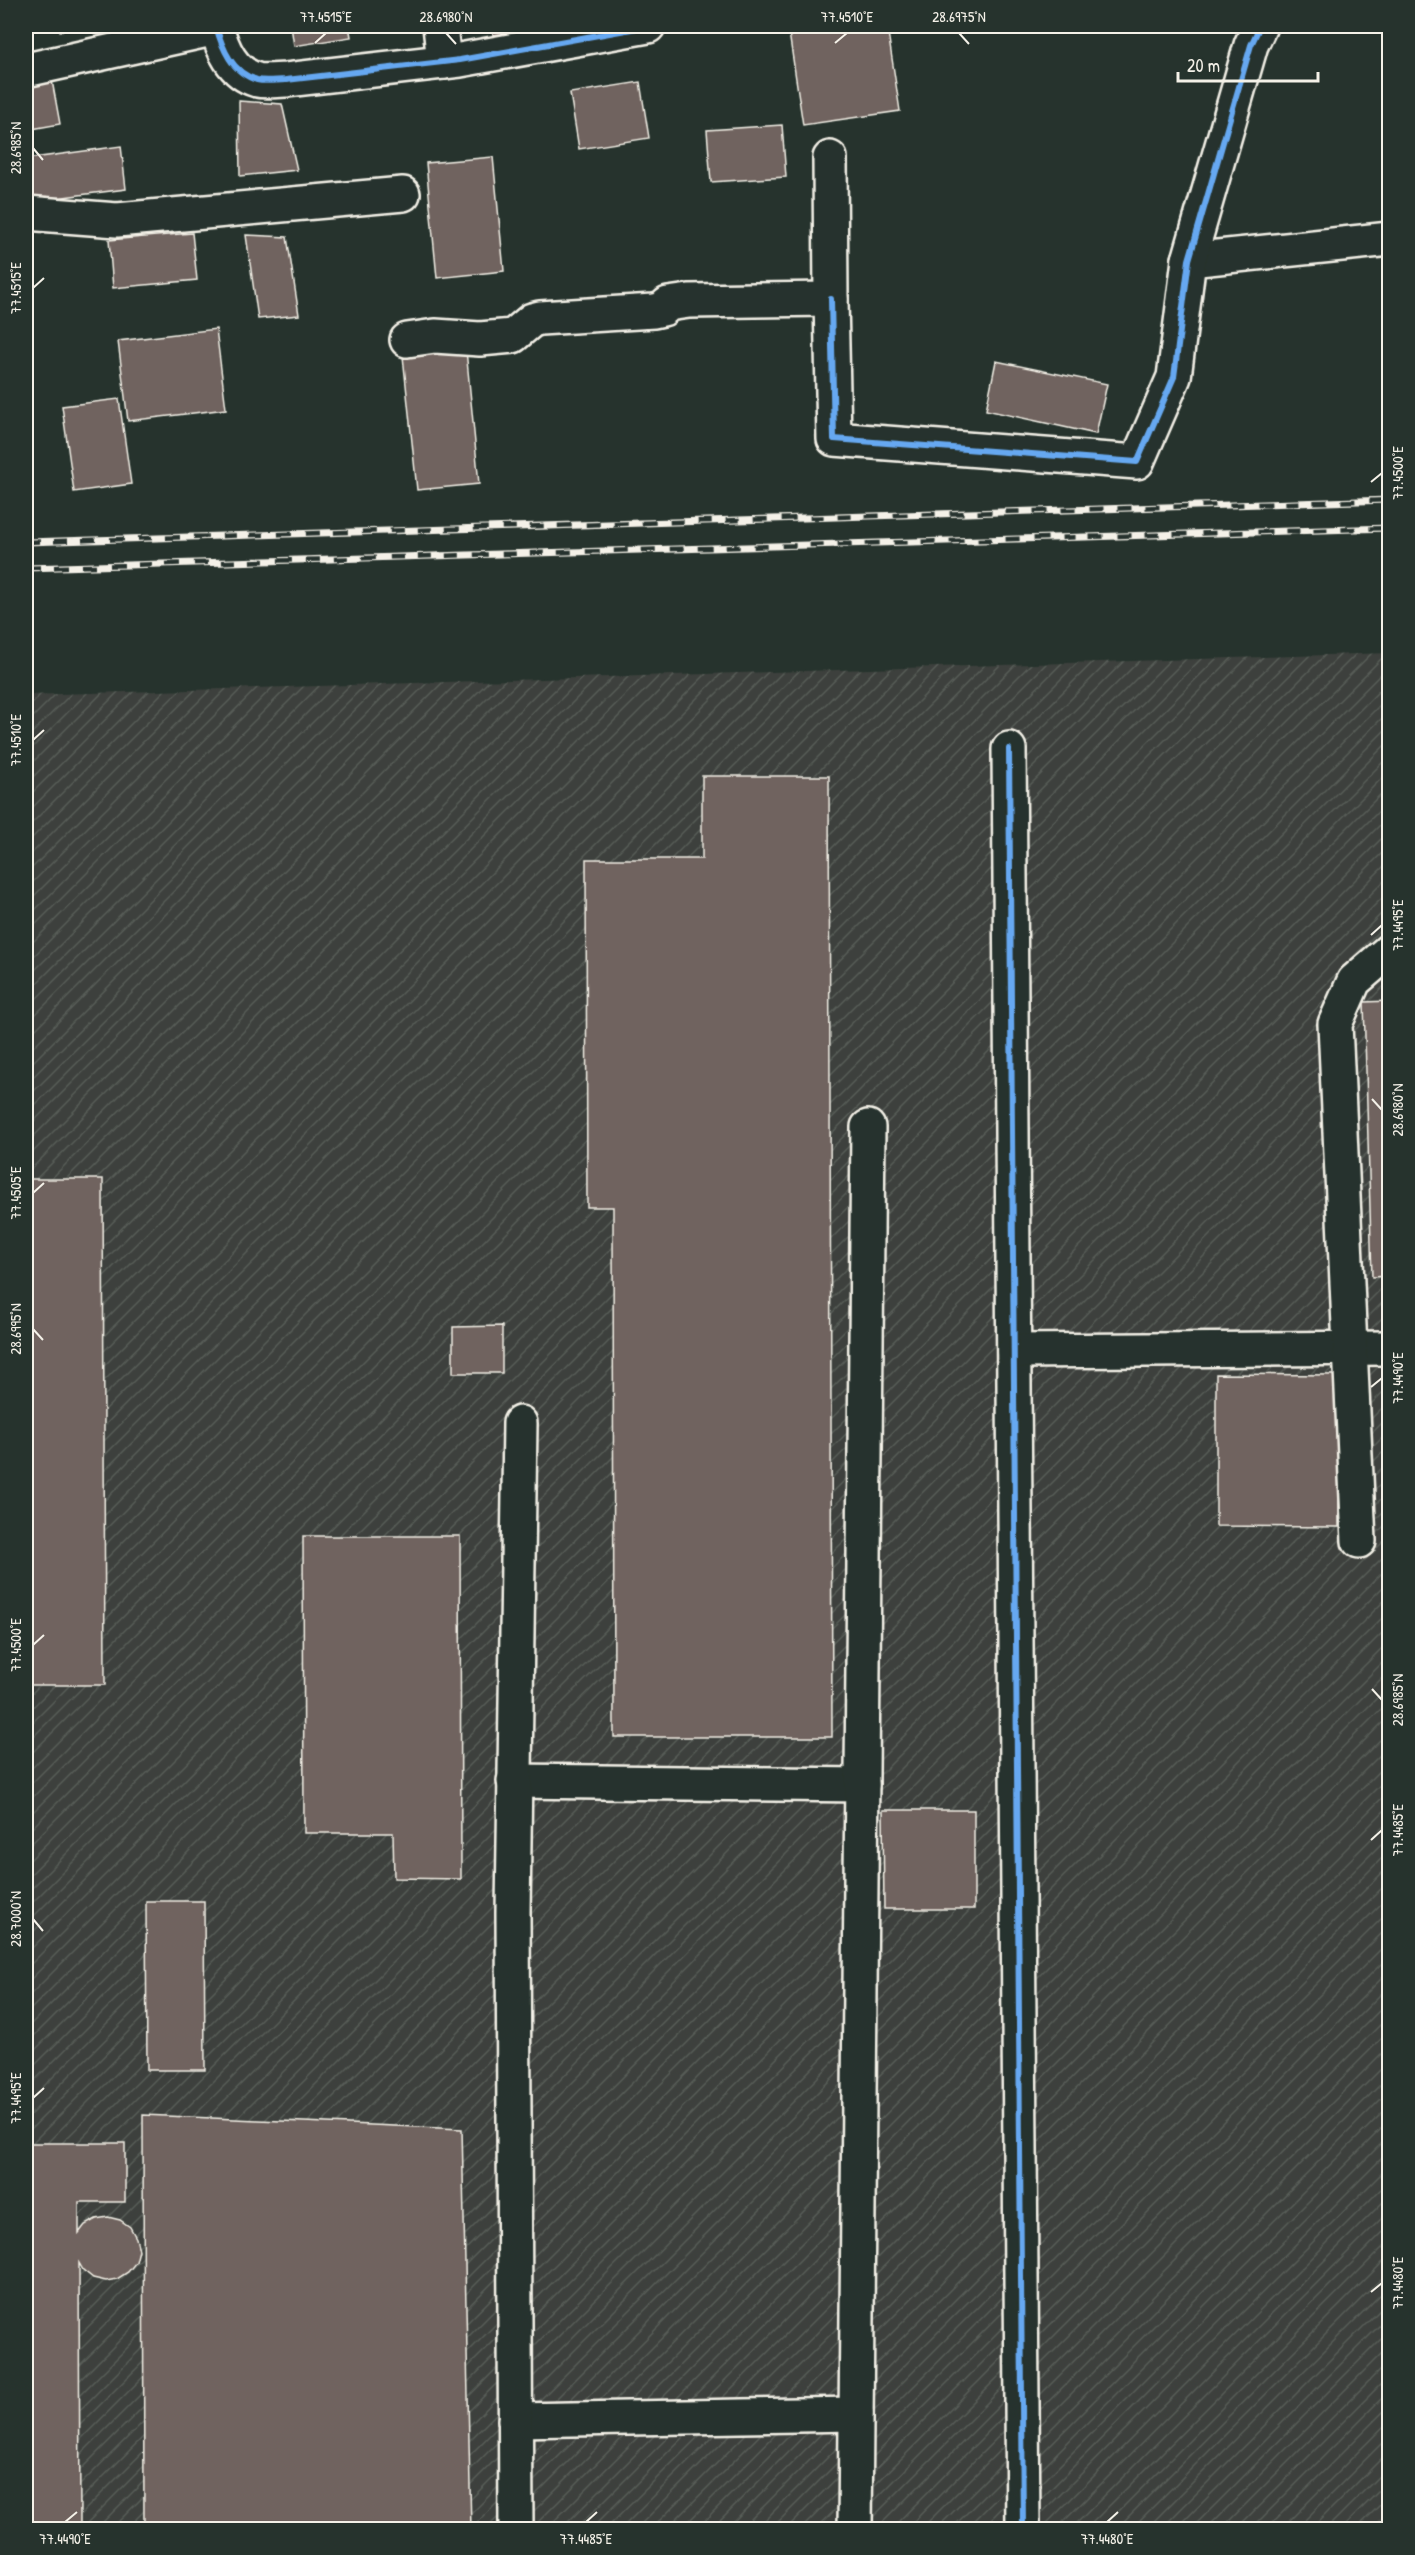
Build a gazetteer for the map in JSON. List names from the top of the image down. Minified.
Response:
{"scale_bar":"20 m","coordinates":["77.4515°E","28.6980°N","77.4510°E","28.6975°N","28.6985°N","77.4500°E","77.4495°E","77.4505°E","28.6995°N","77.4490°E","77.4485°E","28.7000°N","77.4480°E"]}
